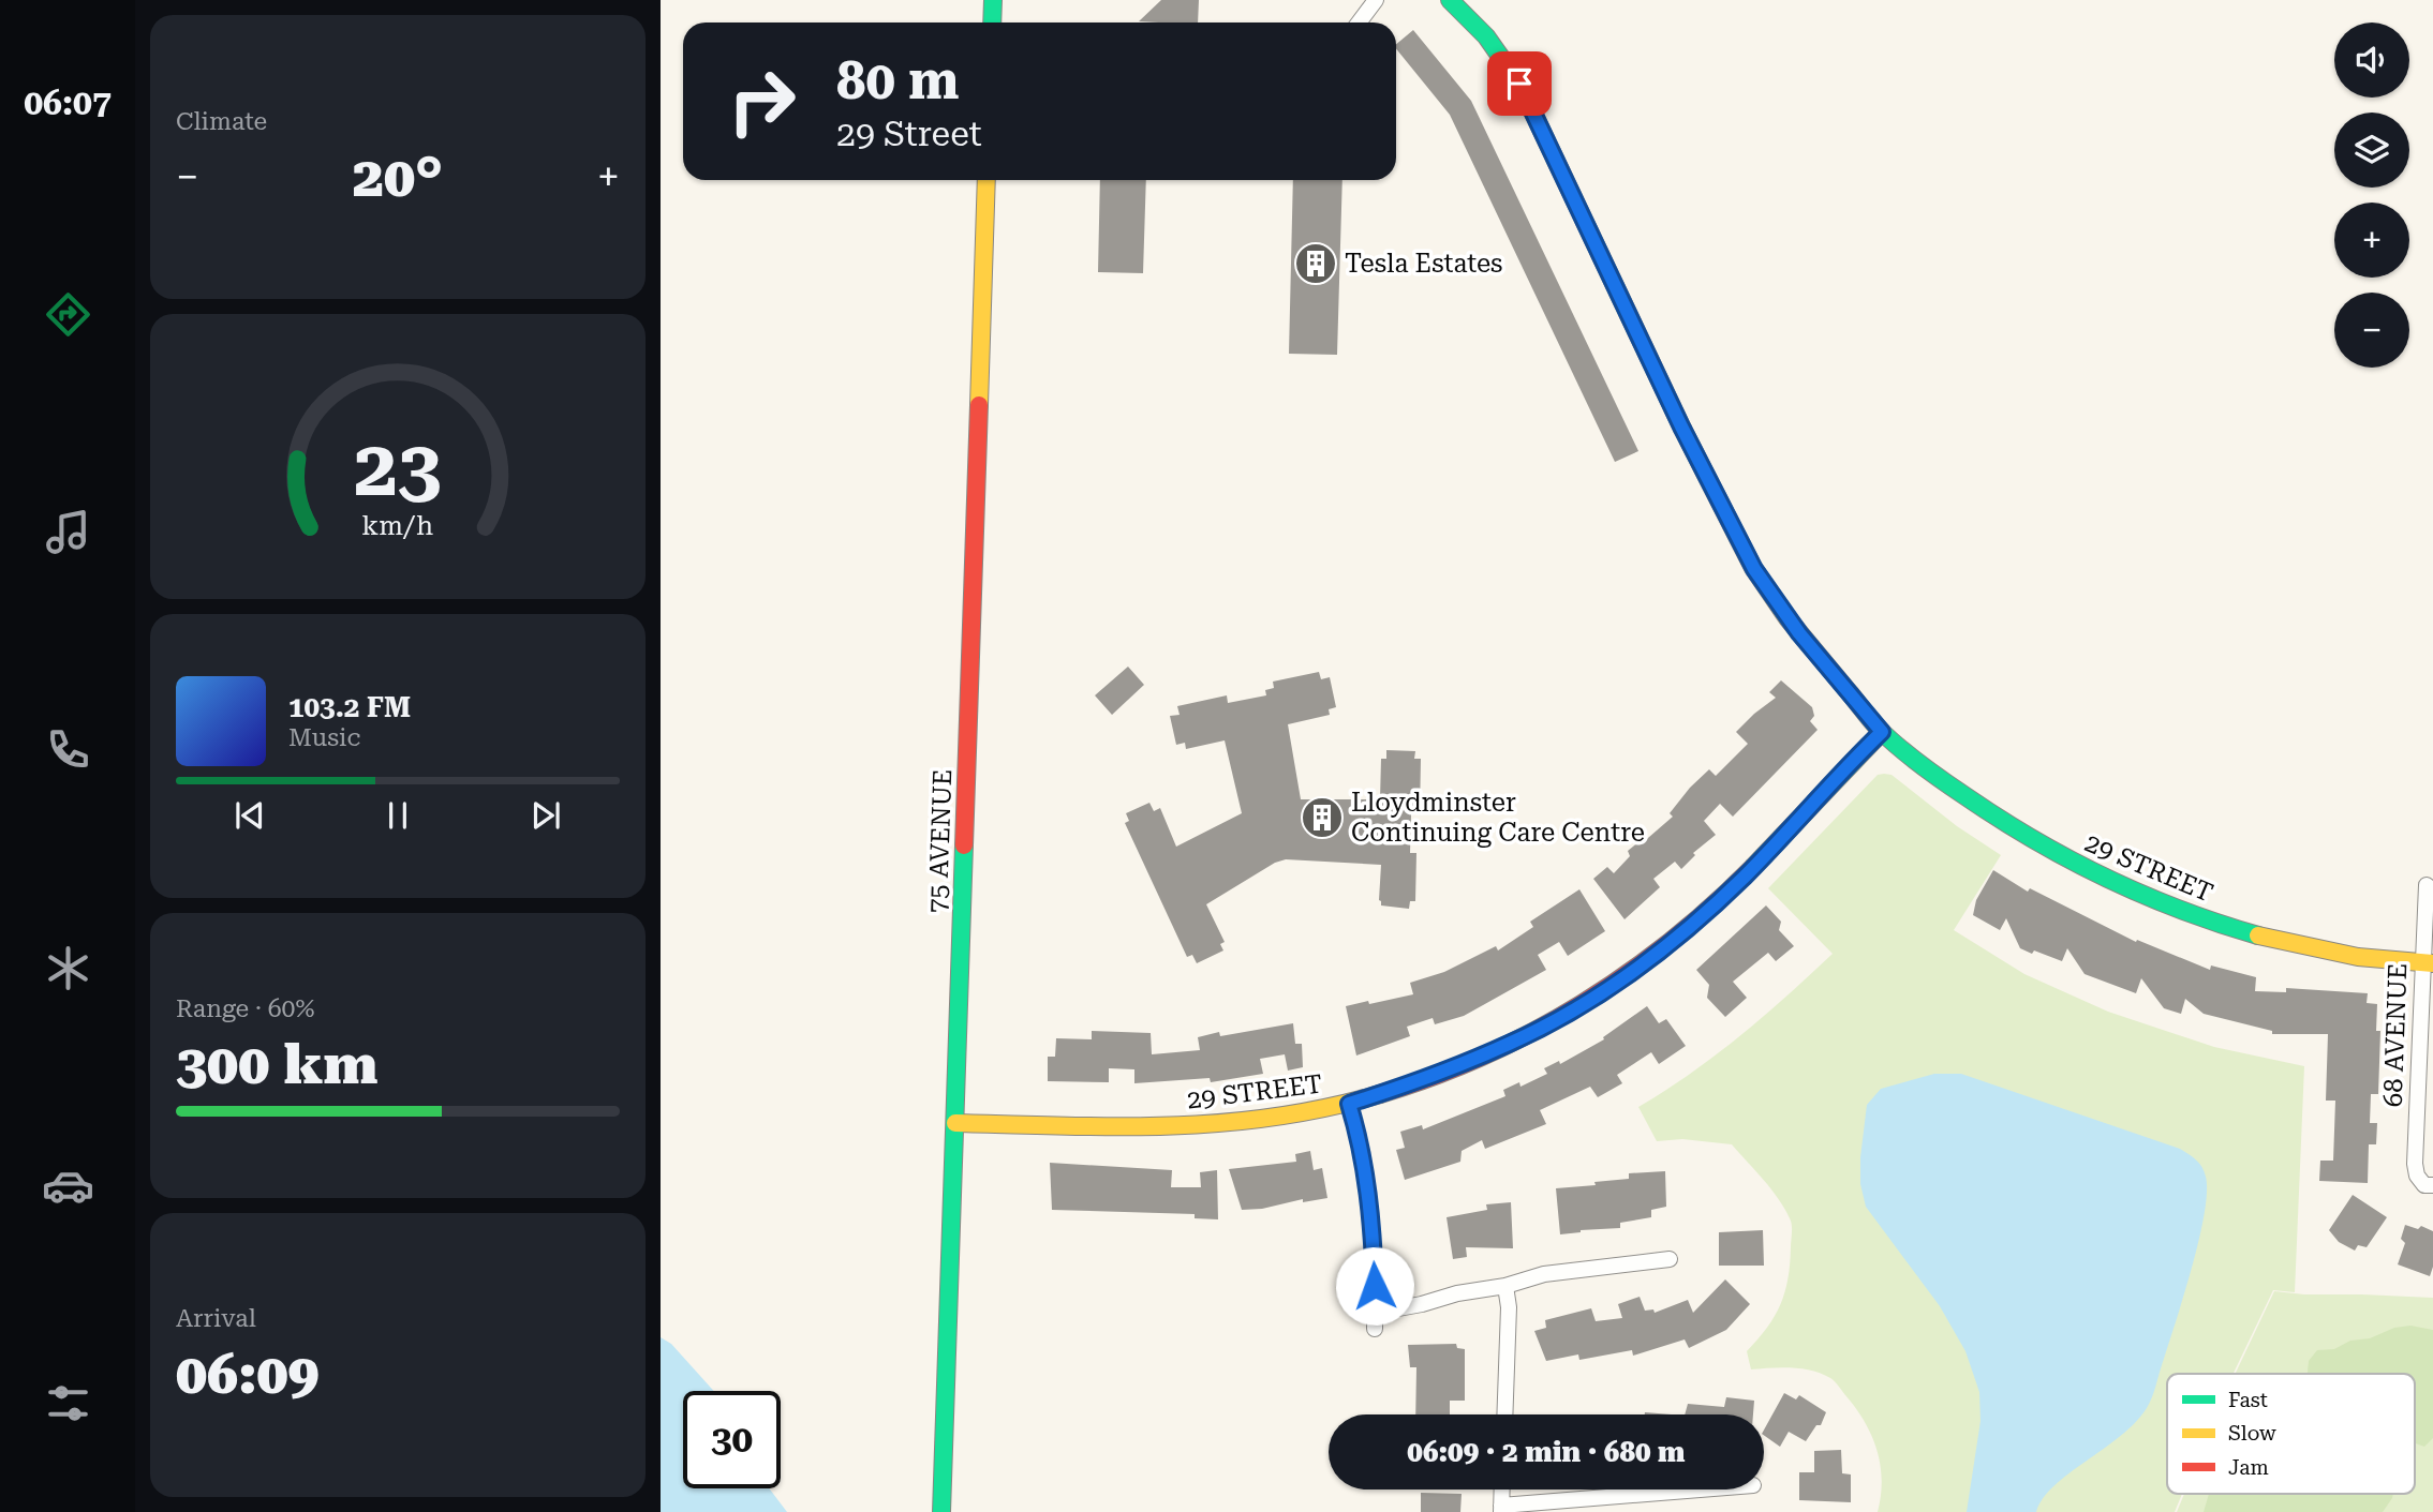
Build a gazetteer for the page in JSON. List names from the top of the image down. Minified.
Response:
{"streets":{"street":["75 AVENUE","29 STREET","68 AVENUE"]},"crossings":[["75 AVENUE","29 STREET"],["29 STREET","68 AVENUE"]],"places":{"building":["Tesla Estates","Lloydminster Continuing Care Centre"]},"legend":["Fast","Slow","Jam"],"page":{"tabs":"06:07","tile":["Climate",["Range · 60%","300 km"],["Arrival","06:09"]],"map_buttons":["+","−"],"turn":["80 m","29 Street"],"heat":["−","20°","+"],"song":["103.2 FM","Music"],"limit":"30","trip":"06:09 · 2 min · 680 m","gauge":["23","km/h"]}}
